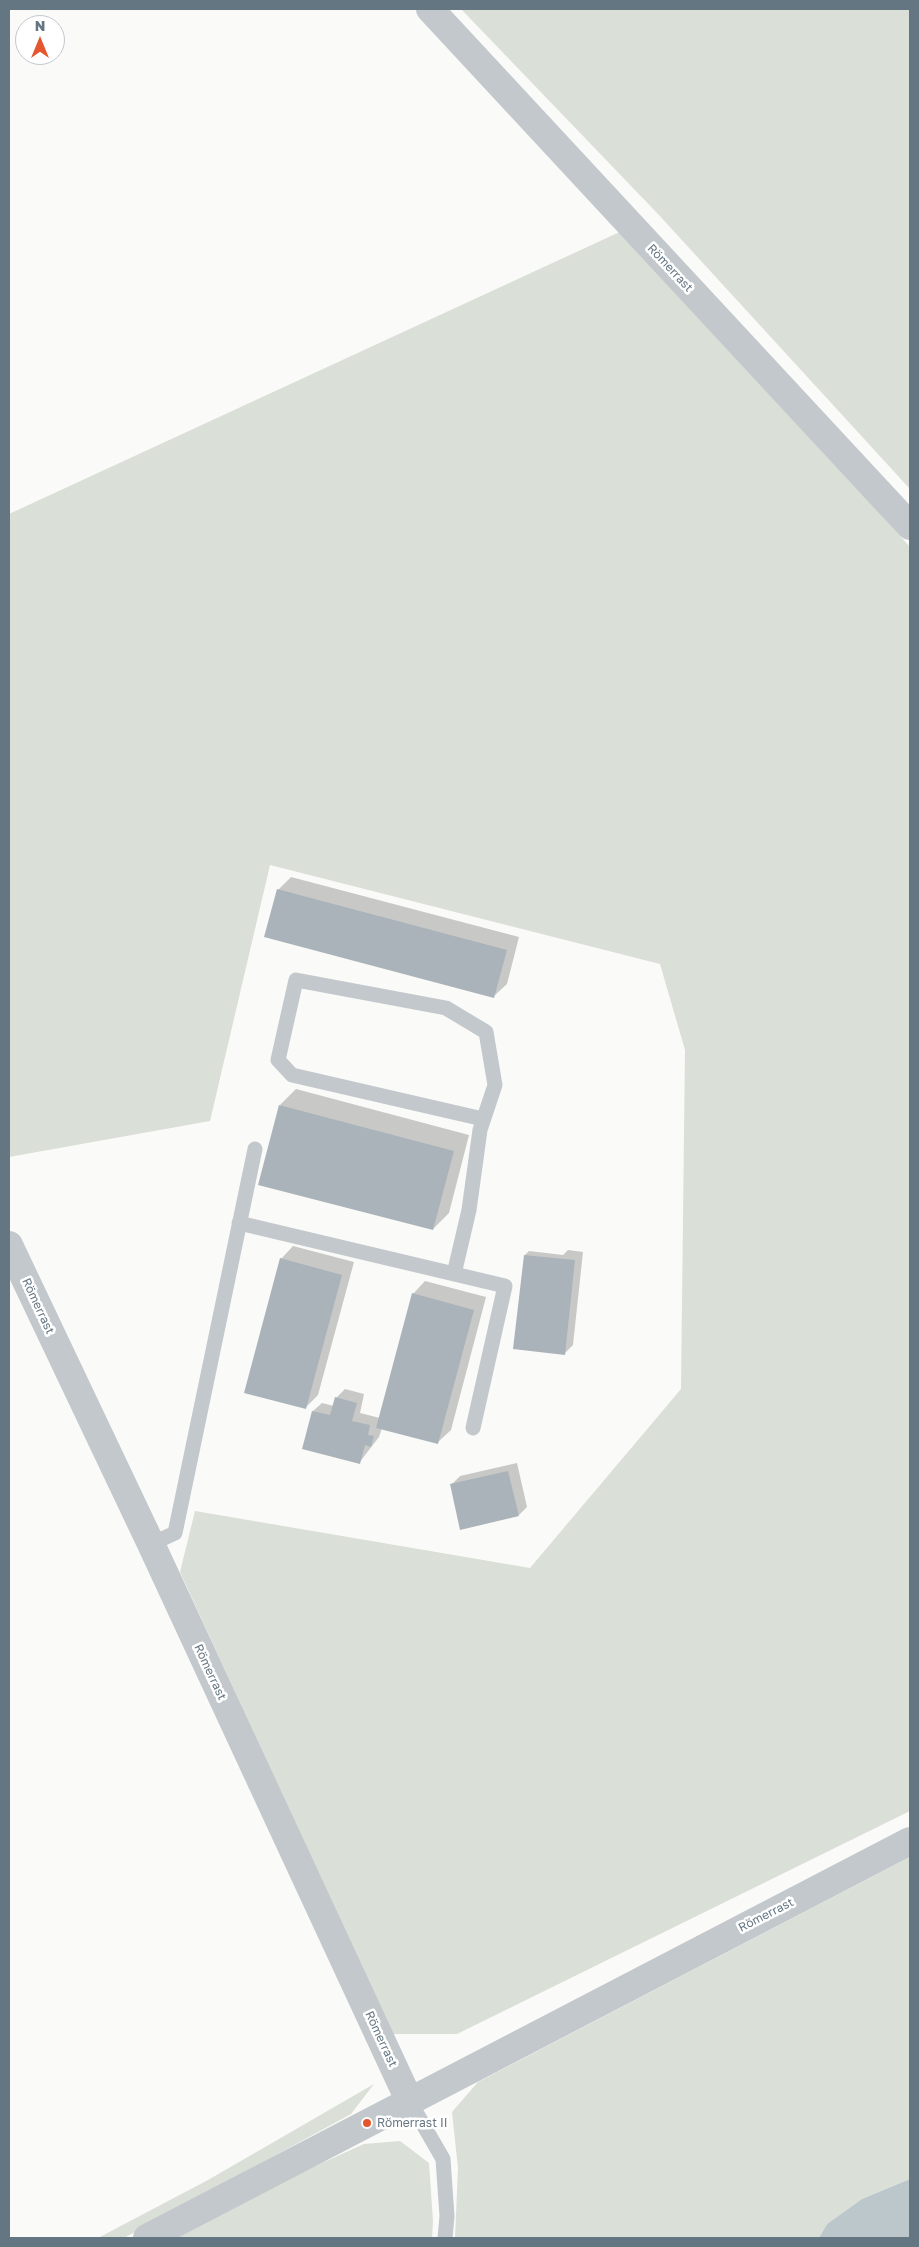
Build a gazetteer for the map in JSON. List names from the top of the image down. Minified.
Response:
{"streets":{"street":["Römerrast"]},"places":["Römerrast II"],"north":"top"}
